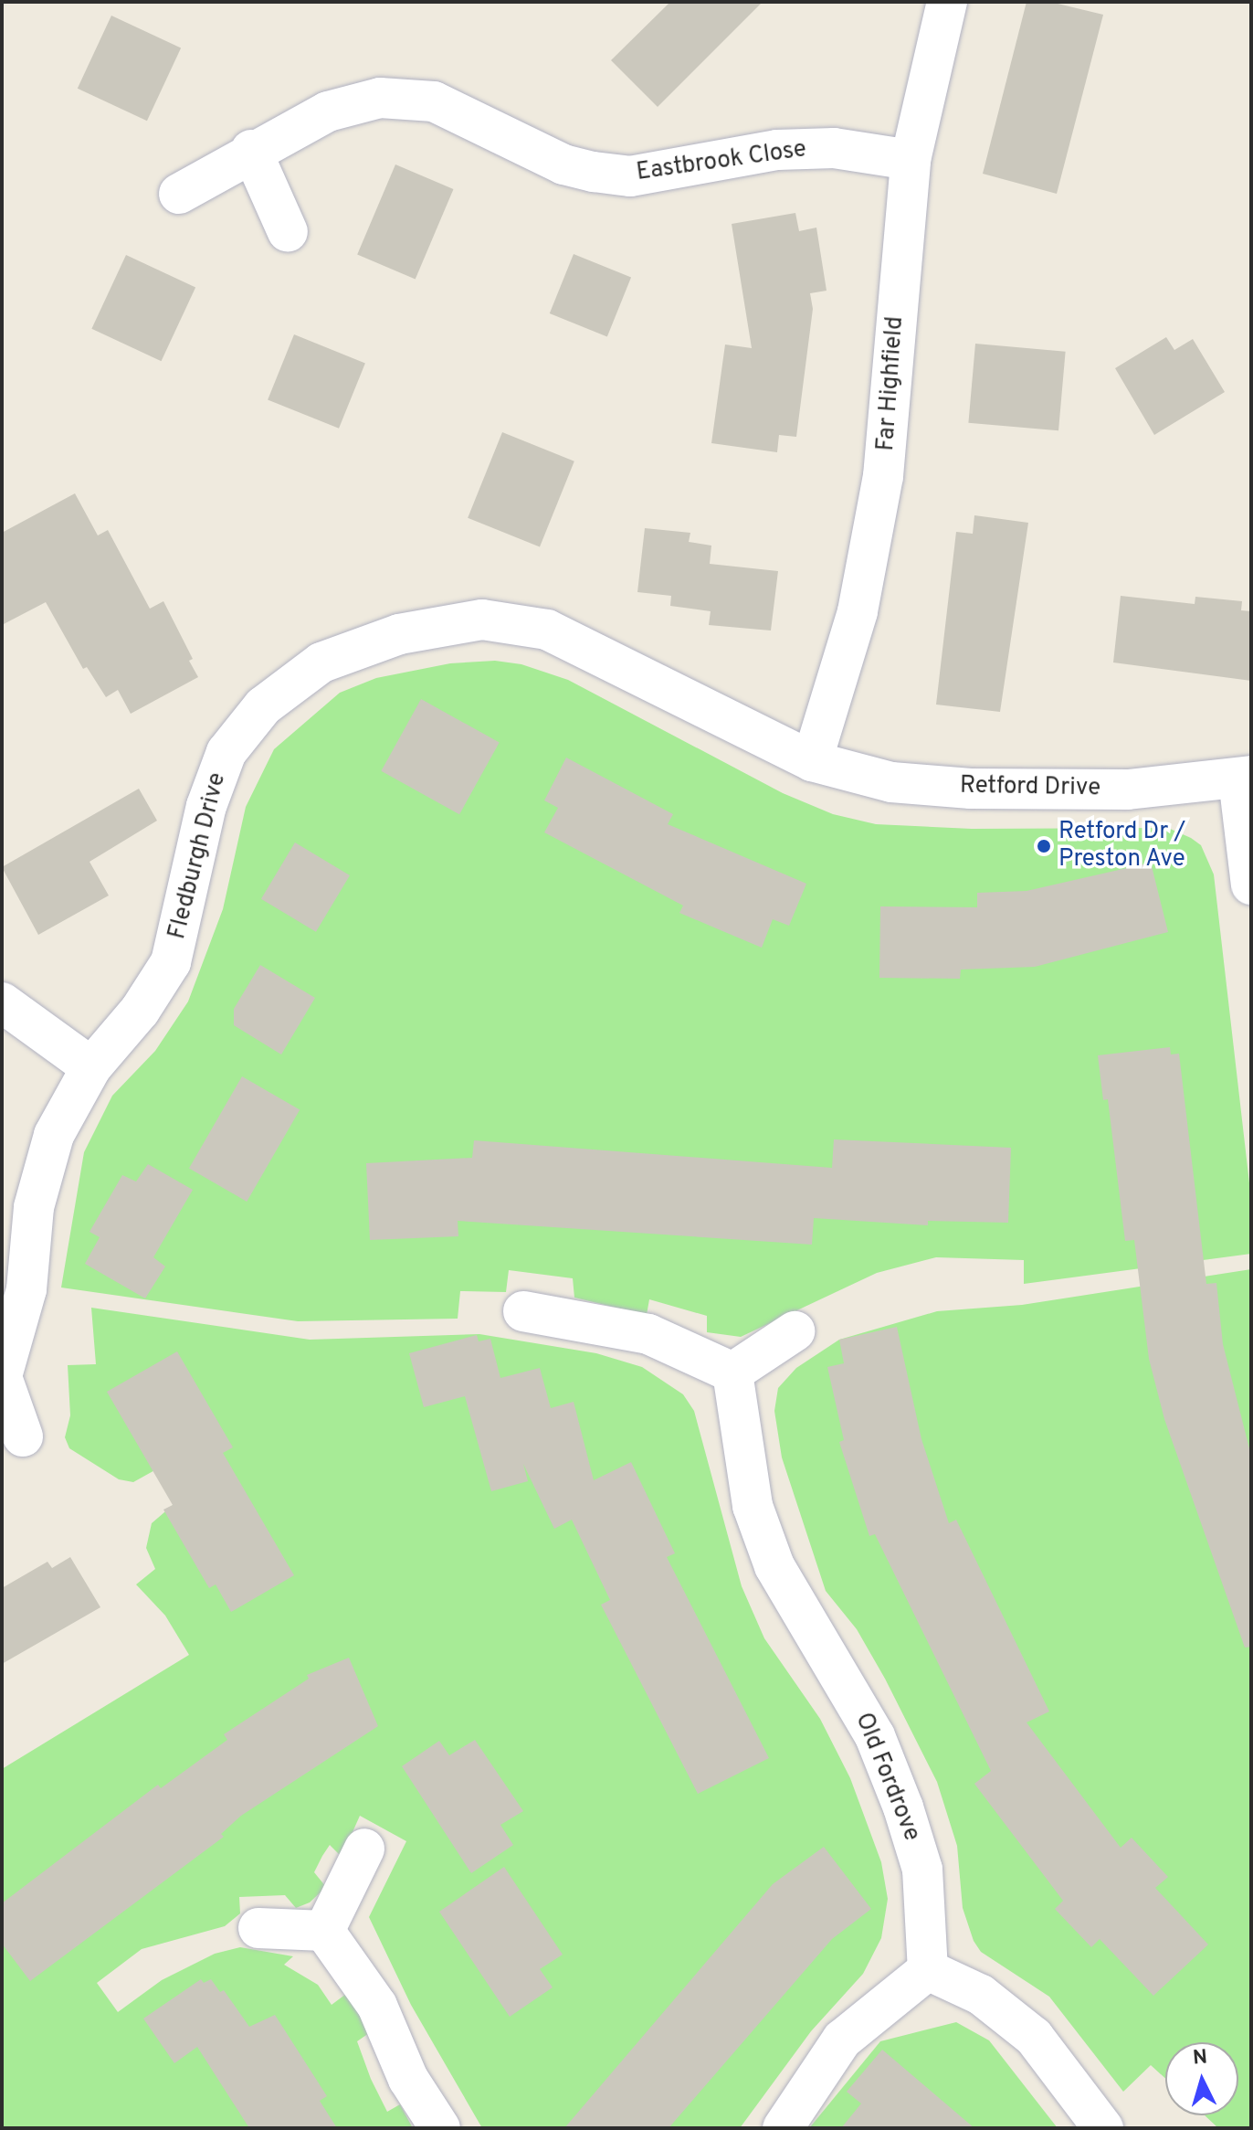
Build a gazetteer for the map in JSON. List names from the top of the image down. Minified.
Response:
{"streets":{"street":["Eastbrook Close","Far Highfield","Retford Drive","Fledburgh Drive","Old Fordrove"]},"crossings":[["Eastbrook Close","Far Highfield"],["Far Highfield","Retford Drive"],["Far Highfield","Fledburgh Drive"],["Retford Drive","Fledburgh Drive"]],"places":["Retford Dr / Preston Ave"],"north":"top"}
